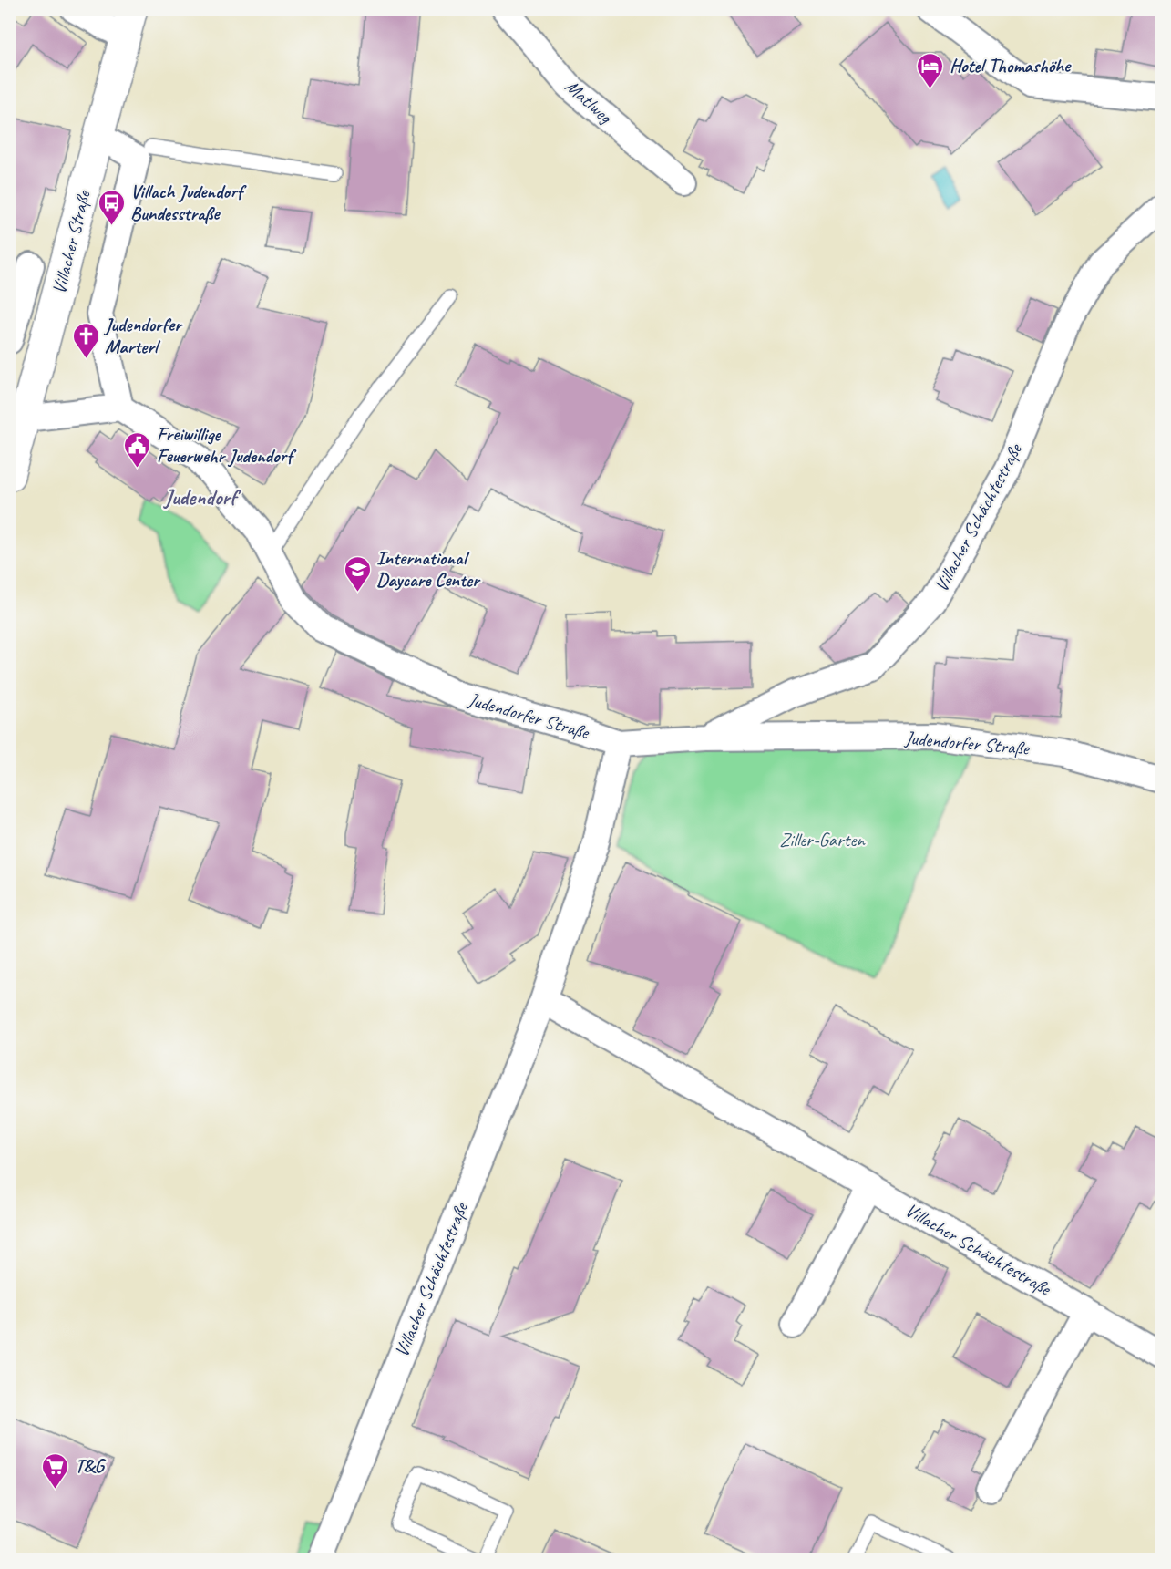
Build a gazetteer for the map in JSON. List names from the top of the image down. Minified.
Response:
{"streets":{"main road":["Villacher Straße"],"street":["Matlweg","Villacher Schächtestraße","Judendorfer Straße"]},"crossings":[["Villacher Schächtestraße","Judendorfer Straße"]],"districts":["Judendorf"],"parks":["Ziller-Garten"],"places":{"hotel":["Hotel Thomashöhe"],"bus stop":["Villach Judendorf Bundesstraße"],"church":["Judendorfer Marterl"],"public building":["Freiwillige Feuerwehr Judendorf"],"school or university":["International Daycare Center"],"supermarket":["T&G"]}}
